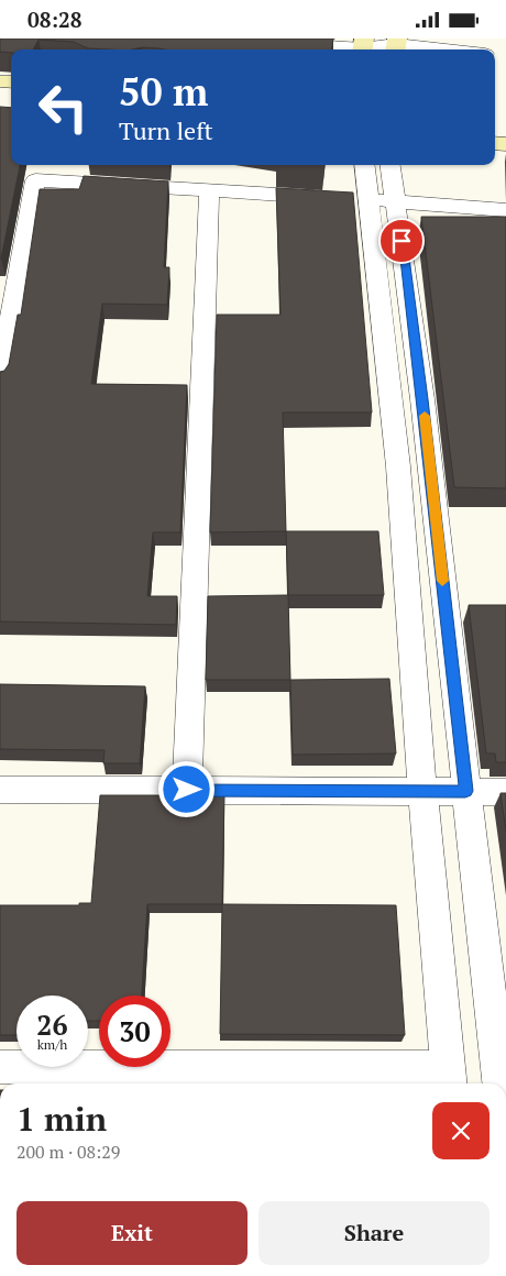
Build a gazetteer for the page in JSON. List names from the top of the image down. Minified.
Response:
{"page":{"status":"08:28","turn":["50 m","Turn left"],"speed":"26 km/h","limit":"30","heading":["1 min","200 m · 08:29"],"buttons":["Exit","Share"]}}
